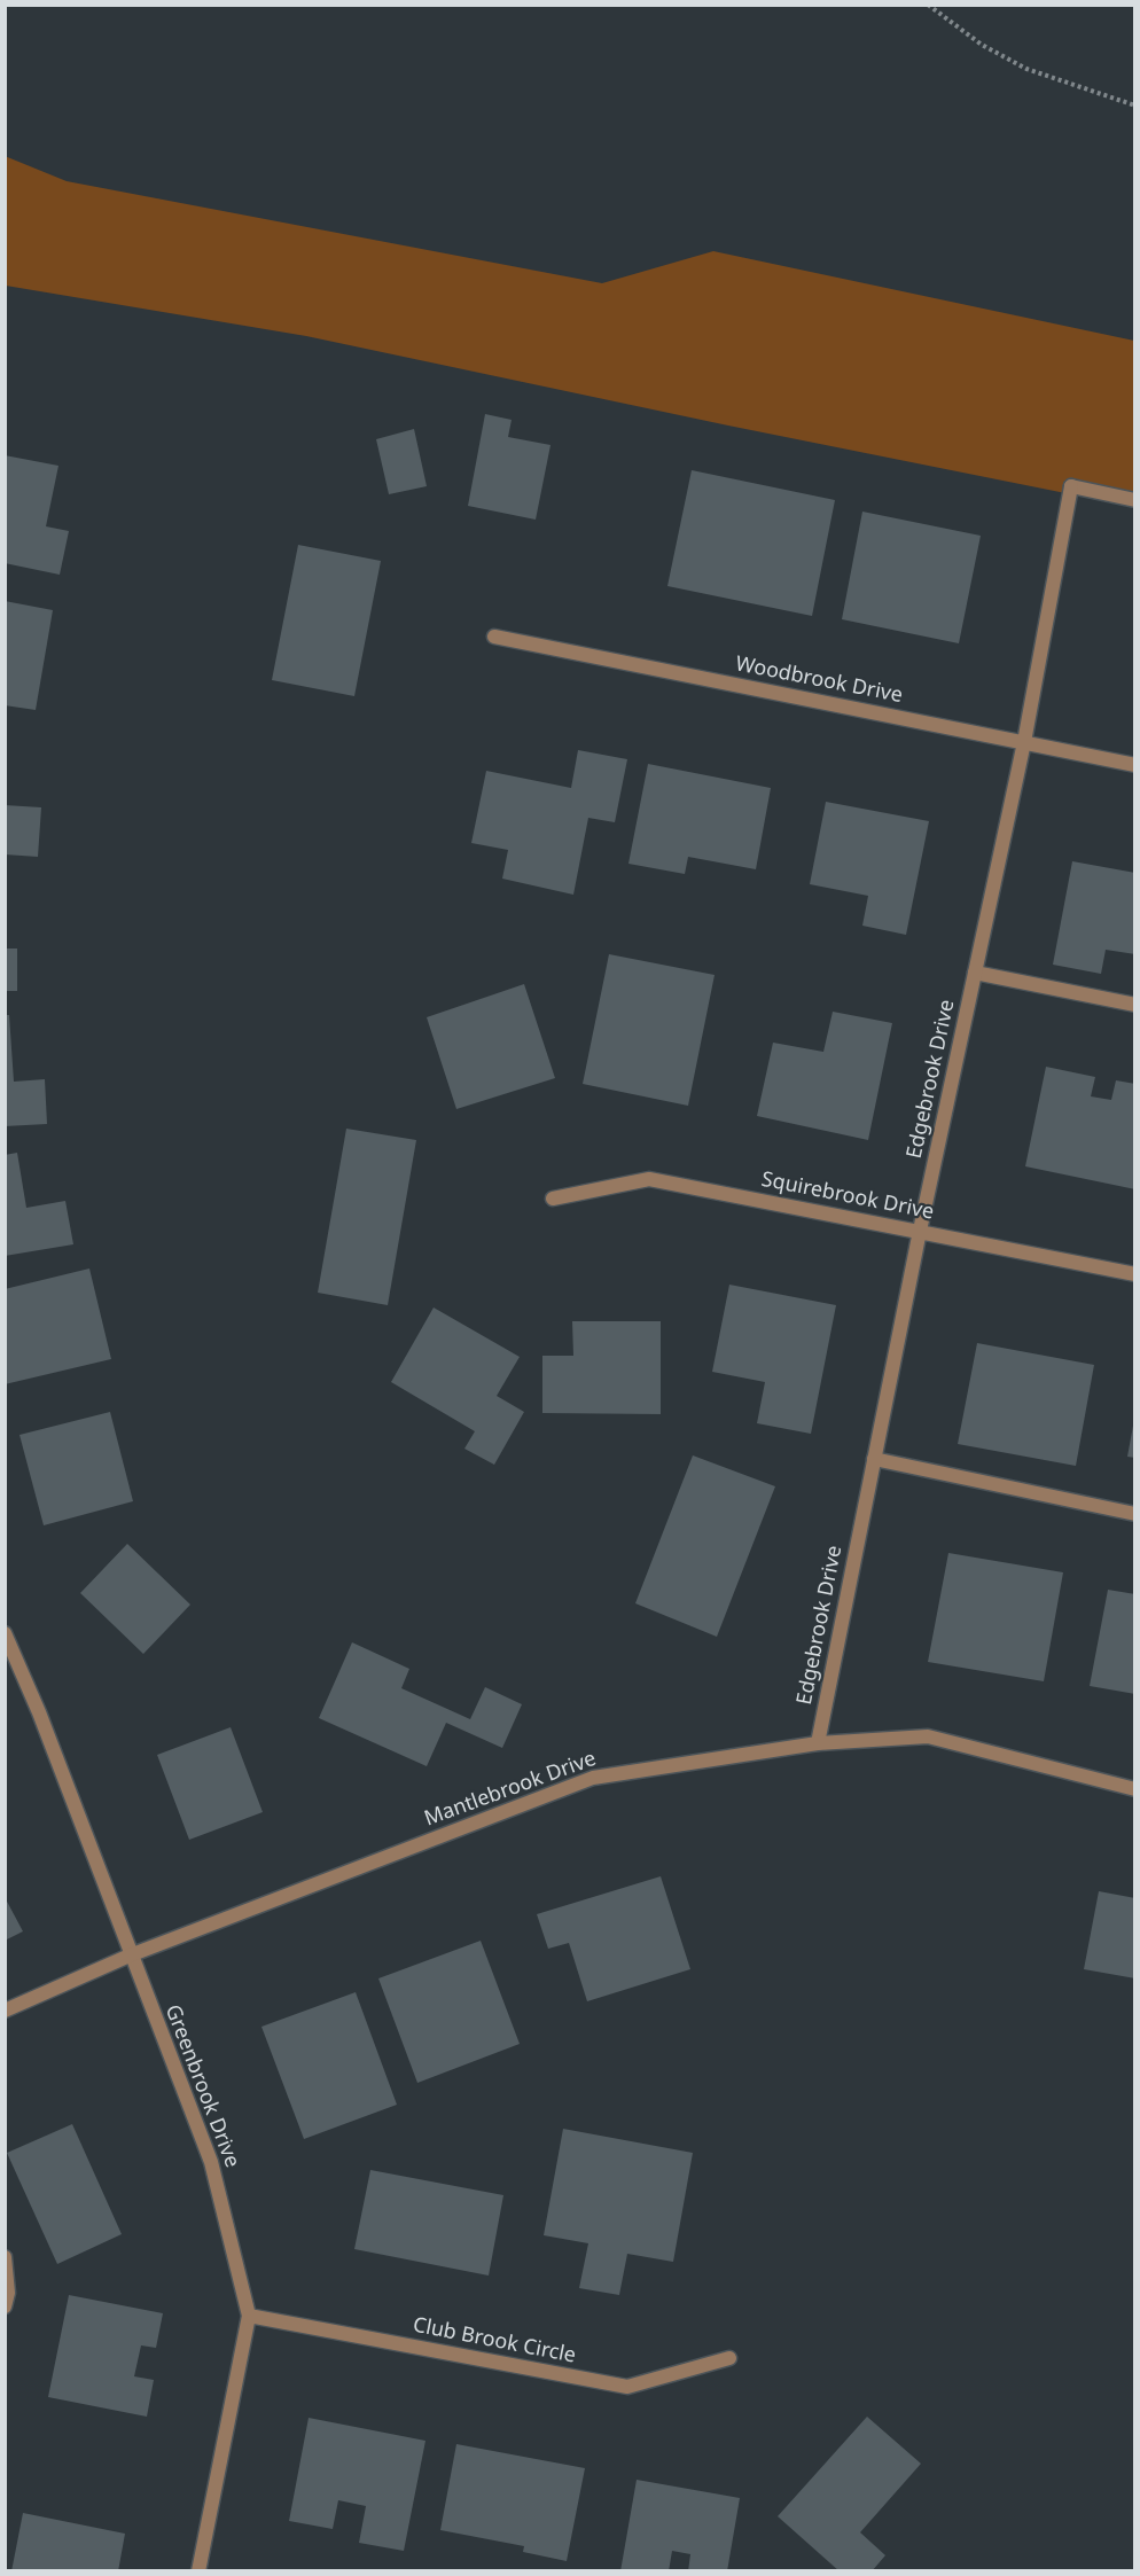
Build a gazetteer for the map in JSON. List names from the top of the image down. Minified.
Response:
{"streets":{"street":["Woodbrook Drive","Edgebrook Drive","Squirebrook Drive","Mantlebrook Drive","Greenbrook Drive","Club Brook Circle"]},"crossings":[["Woodbrook Drive","Edgebrook Drive"],["Edgebrook Drive","Squirebrook Drive"],["Edgebrook Drive","Mantlebrook Drive"],["Mantlebrook Drive","Greenbrook Drive"],["Greenbrook Drive","Club Brook Circle"]]}
